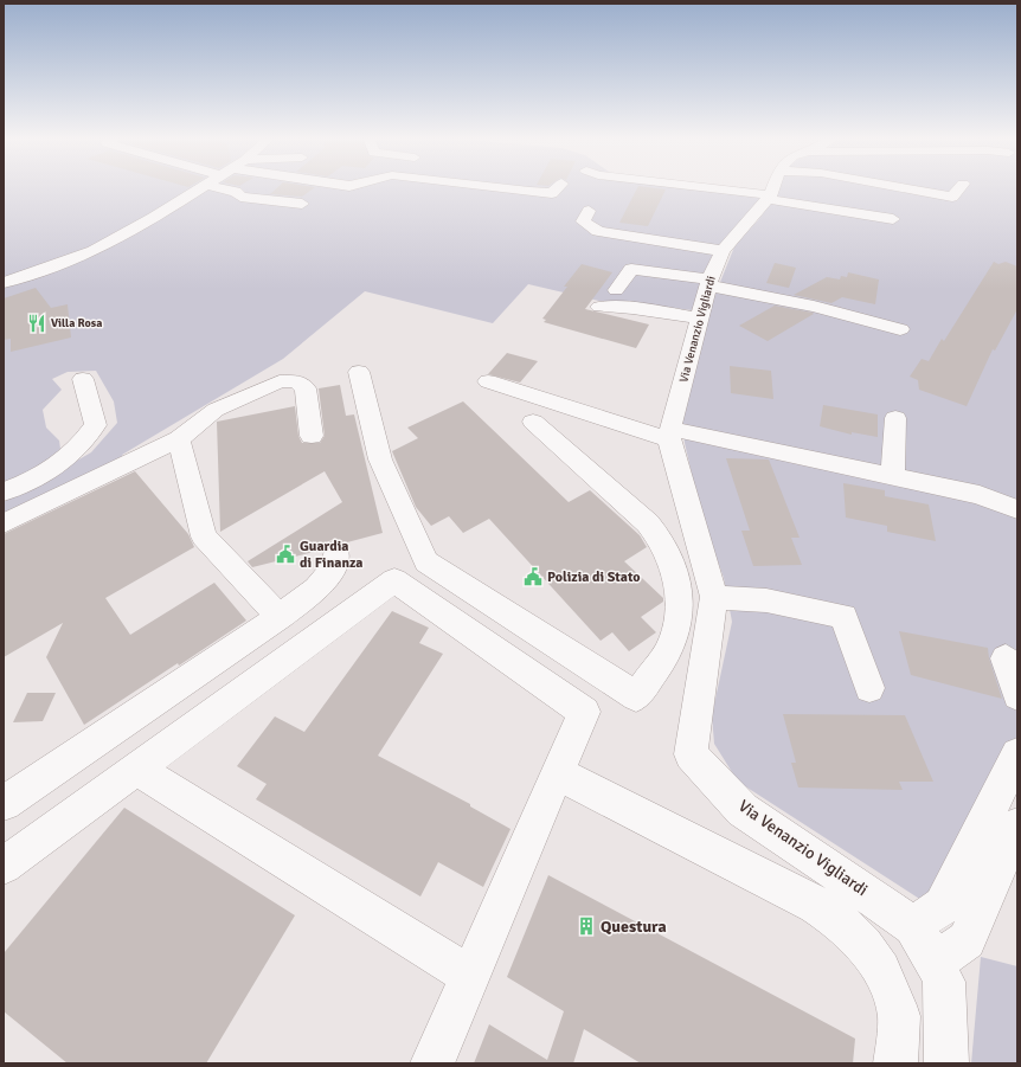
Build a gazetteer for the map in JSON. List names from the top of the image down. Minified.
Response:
{"streets":{"street":["Via Venanzio Vigliardi"]},"places":{"restaurant":["Villa Rosa"],"public building":["Guardia di Finanza","Polizia di Stato"],"building":["Questura"]}}
